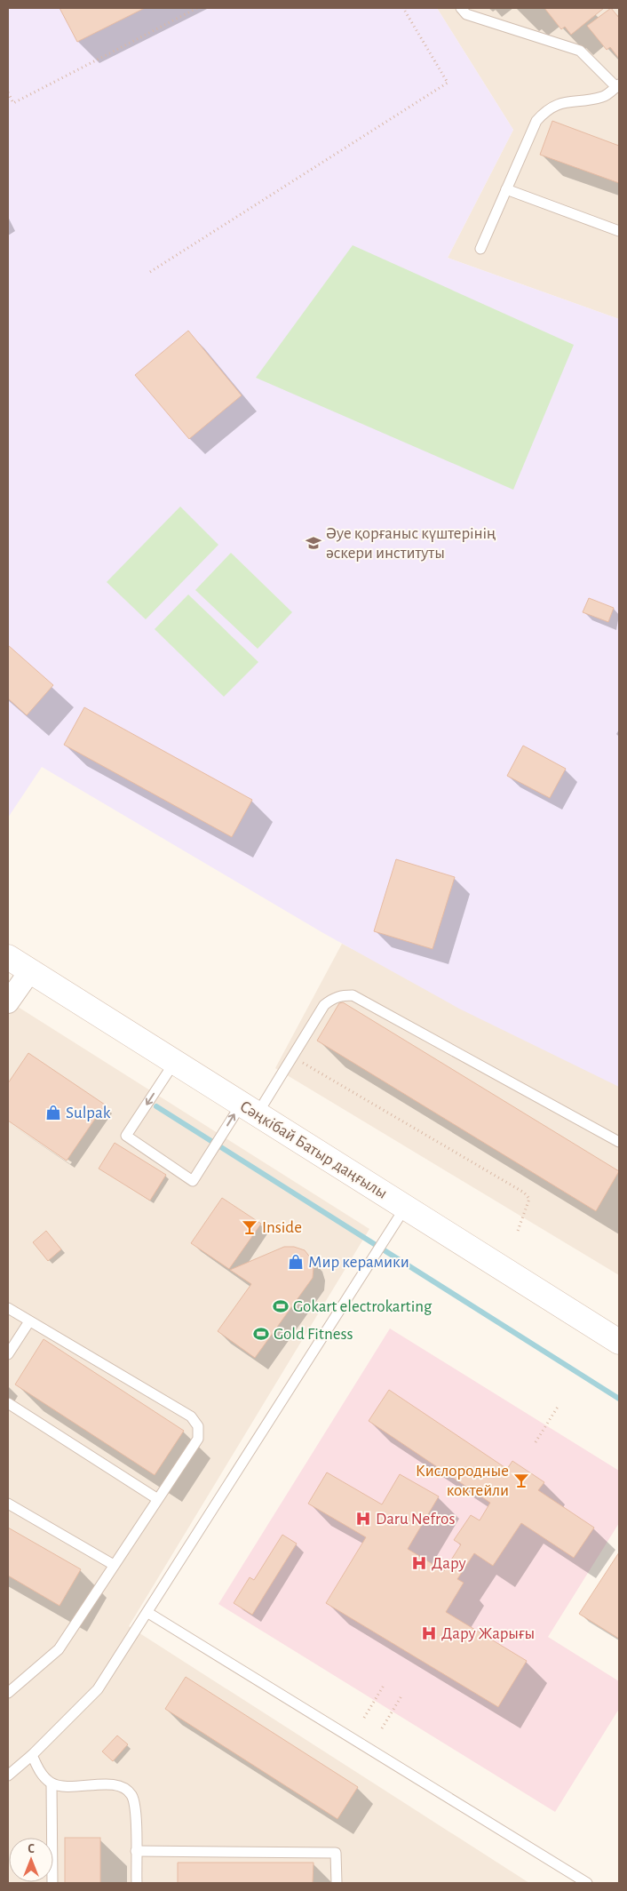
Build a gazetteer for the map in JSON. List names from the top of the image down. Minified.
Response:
{"streets":{"main road":["Сәңкібай Батыр даңғылы"]},"places":{"school or university":["Әуе қорғаныс күштерінің әскери институты"],"shop":["Sulpak","Мир керамики"],"bar":["Inside","Кислородные коктейли"],"sports":["Gokart electrokarting","Gold Fitness"],"hospital":["Daru Nefros","Дару","Дару Жарығы"]},"north":"top"}
